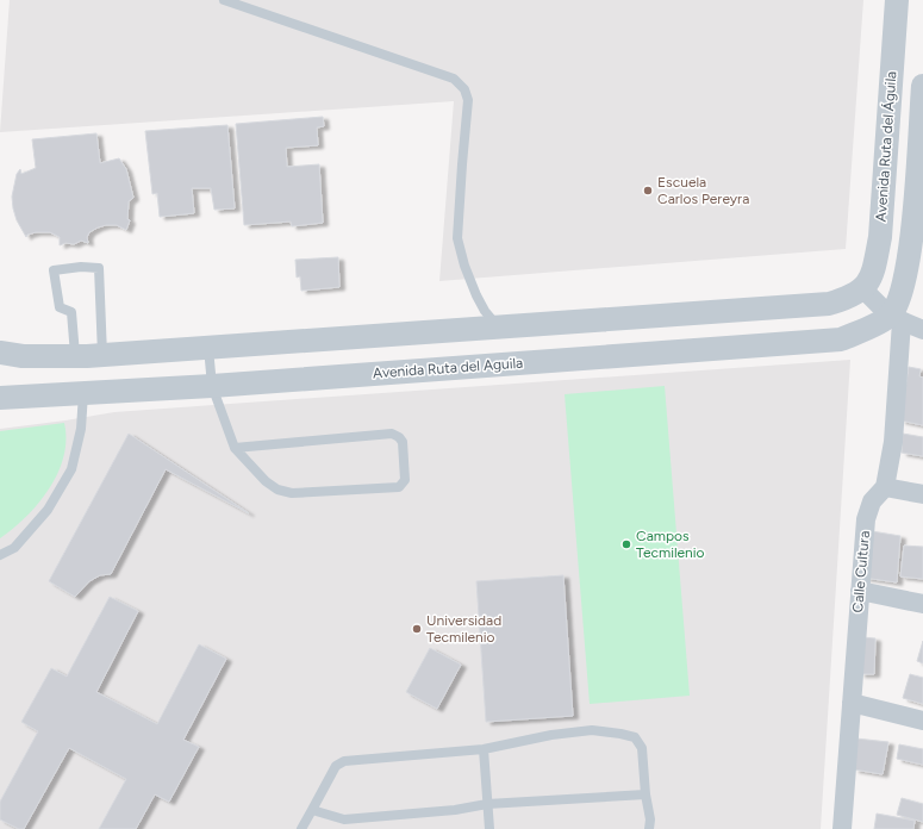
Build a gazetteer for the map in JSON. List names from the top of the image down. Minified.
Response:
{"streets":{"street":["Avenida Ruta del Águila","Avenida Ruta del Aguila","Calle Cultura"]},"crossings":[["Avenida Ruta del Aguila","Calle Cultura"]],"places":["Escuela Carlos Pereyra","Campos Tecmilenio","Universidad Tecmilenio"]}
